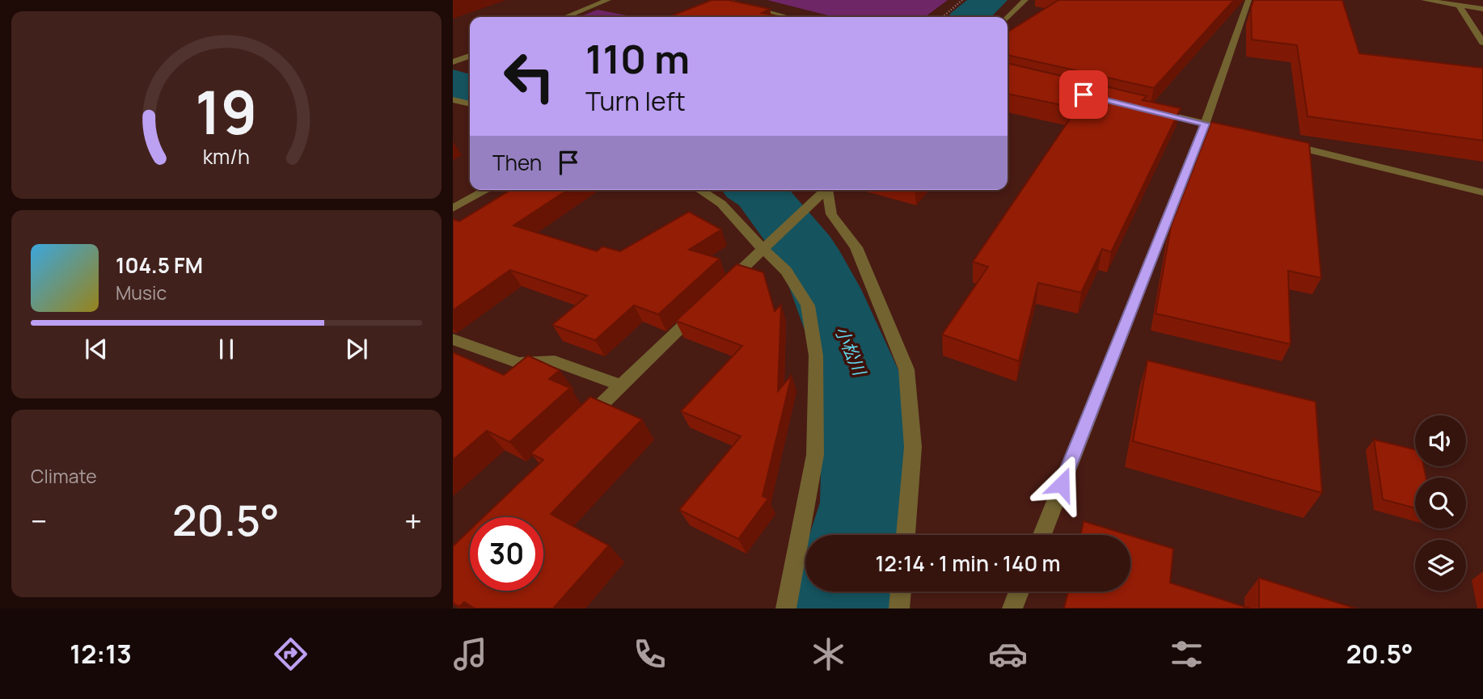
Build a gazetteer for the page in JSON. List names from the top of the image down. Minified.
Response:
{"water":["小松川"],"page":{"turn":["110 m","Turn left"],"then":"Then","song":["104.5 FM","Music"],"tile":"Climate","heat":["−","20.5°","+"],"limit":"30","trip":"12:14 · 1 min · 140 m","tabs":["12:13","20.5°"],"gauge":["19","km/h"]}}
